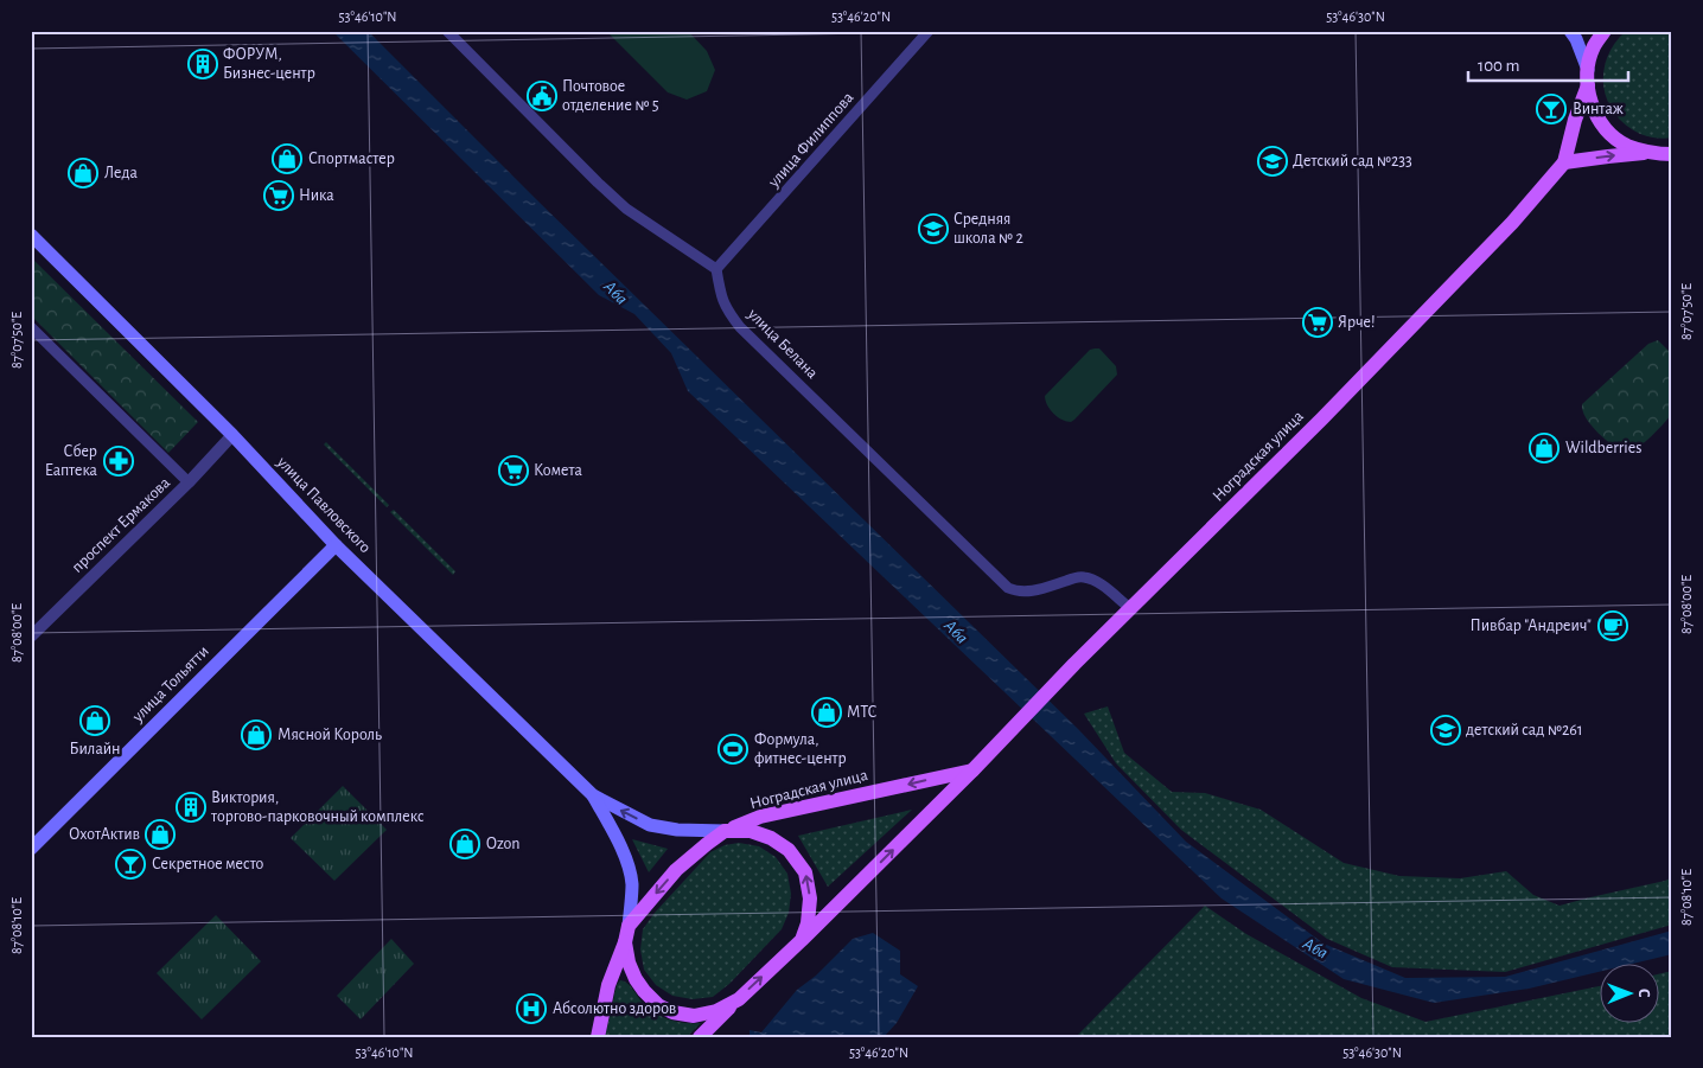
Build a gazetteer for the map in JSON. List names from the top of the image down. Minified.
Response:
{"streets":{"main road":["Ноградская улица","улица Павловского","улица Тольятти"],"street":["улица Филиппова","улица Белана","проспект Ермакова"]},"crossings":[["улица Филиппова","улица Белана"],["улица Белана","Ноградская улица"],["Ноградская улица","улица Павловского"],["улица Павловского","проспект Ермакова"],["улица Павловского","улица Тольятти"]],"water":["Аба"],"places":{"building":["ФОРУМ, Бизнес-центр","Виктория, торгово-парковочный комплекс"],"public building":["Почтовое отделение № 5"],"bar":["Винтаж","Секретное место"],"shop":["Спортмастер","Леда","Wildberries","МТС","Билайн","Мясной Король","ОхотАктив","Ozon"],"school or university":["Детский сад №233","Средняя школа № 2","детский сад №261"],"supermarket":["Ника","Ярче!","Комета"],"pharmacy":["Сбер Еаптека"],"cafe":["Пивбар \"Андреич\""],"sports":["Формула, фитнес-центр"],"hospital":["Абсолютно здоров"]},"scale_bar":"100 m","north":"right","coordinates":["53°46'10\"N","53°46'20\"N","53°46'30\"N","87°07'50\"E","87°08'00\"E","87°08'10\"E"]}
